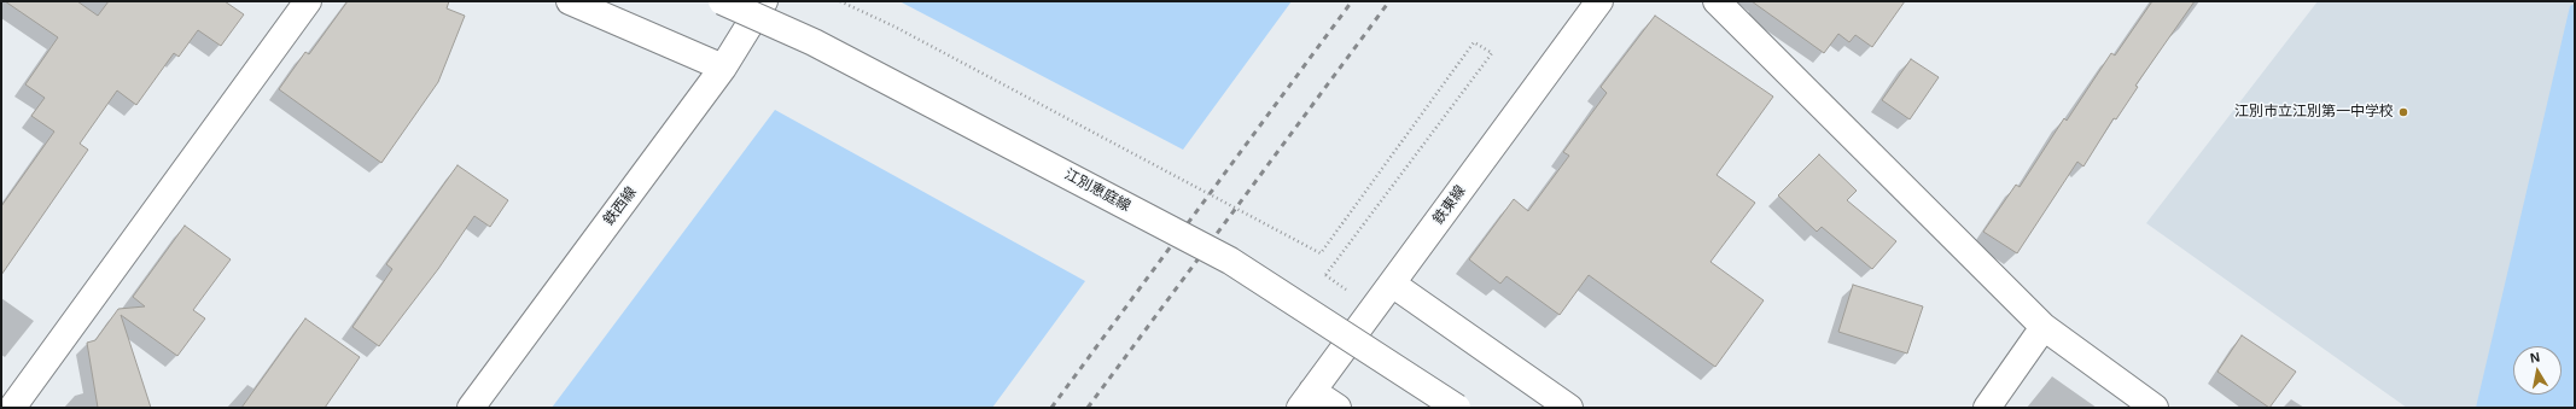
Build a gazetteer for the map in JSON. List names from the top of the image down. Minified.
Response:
{"streets":{"street":["江別恵庭線","鉄東線","鉄西線"]},"places":["江別市立江別第一中学校"],"north":"top"}
